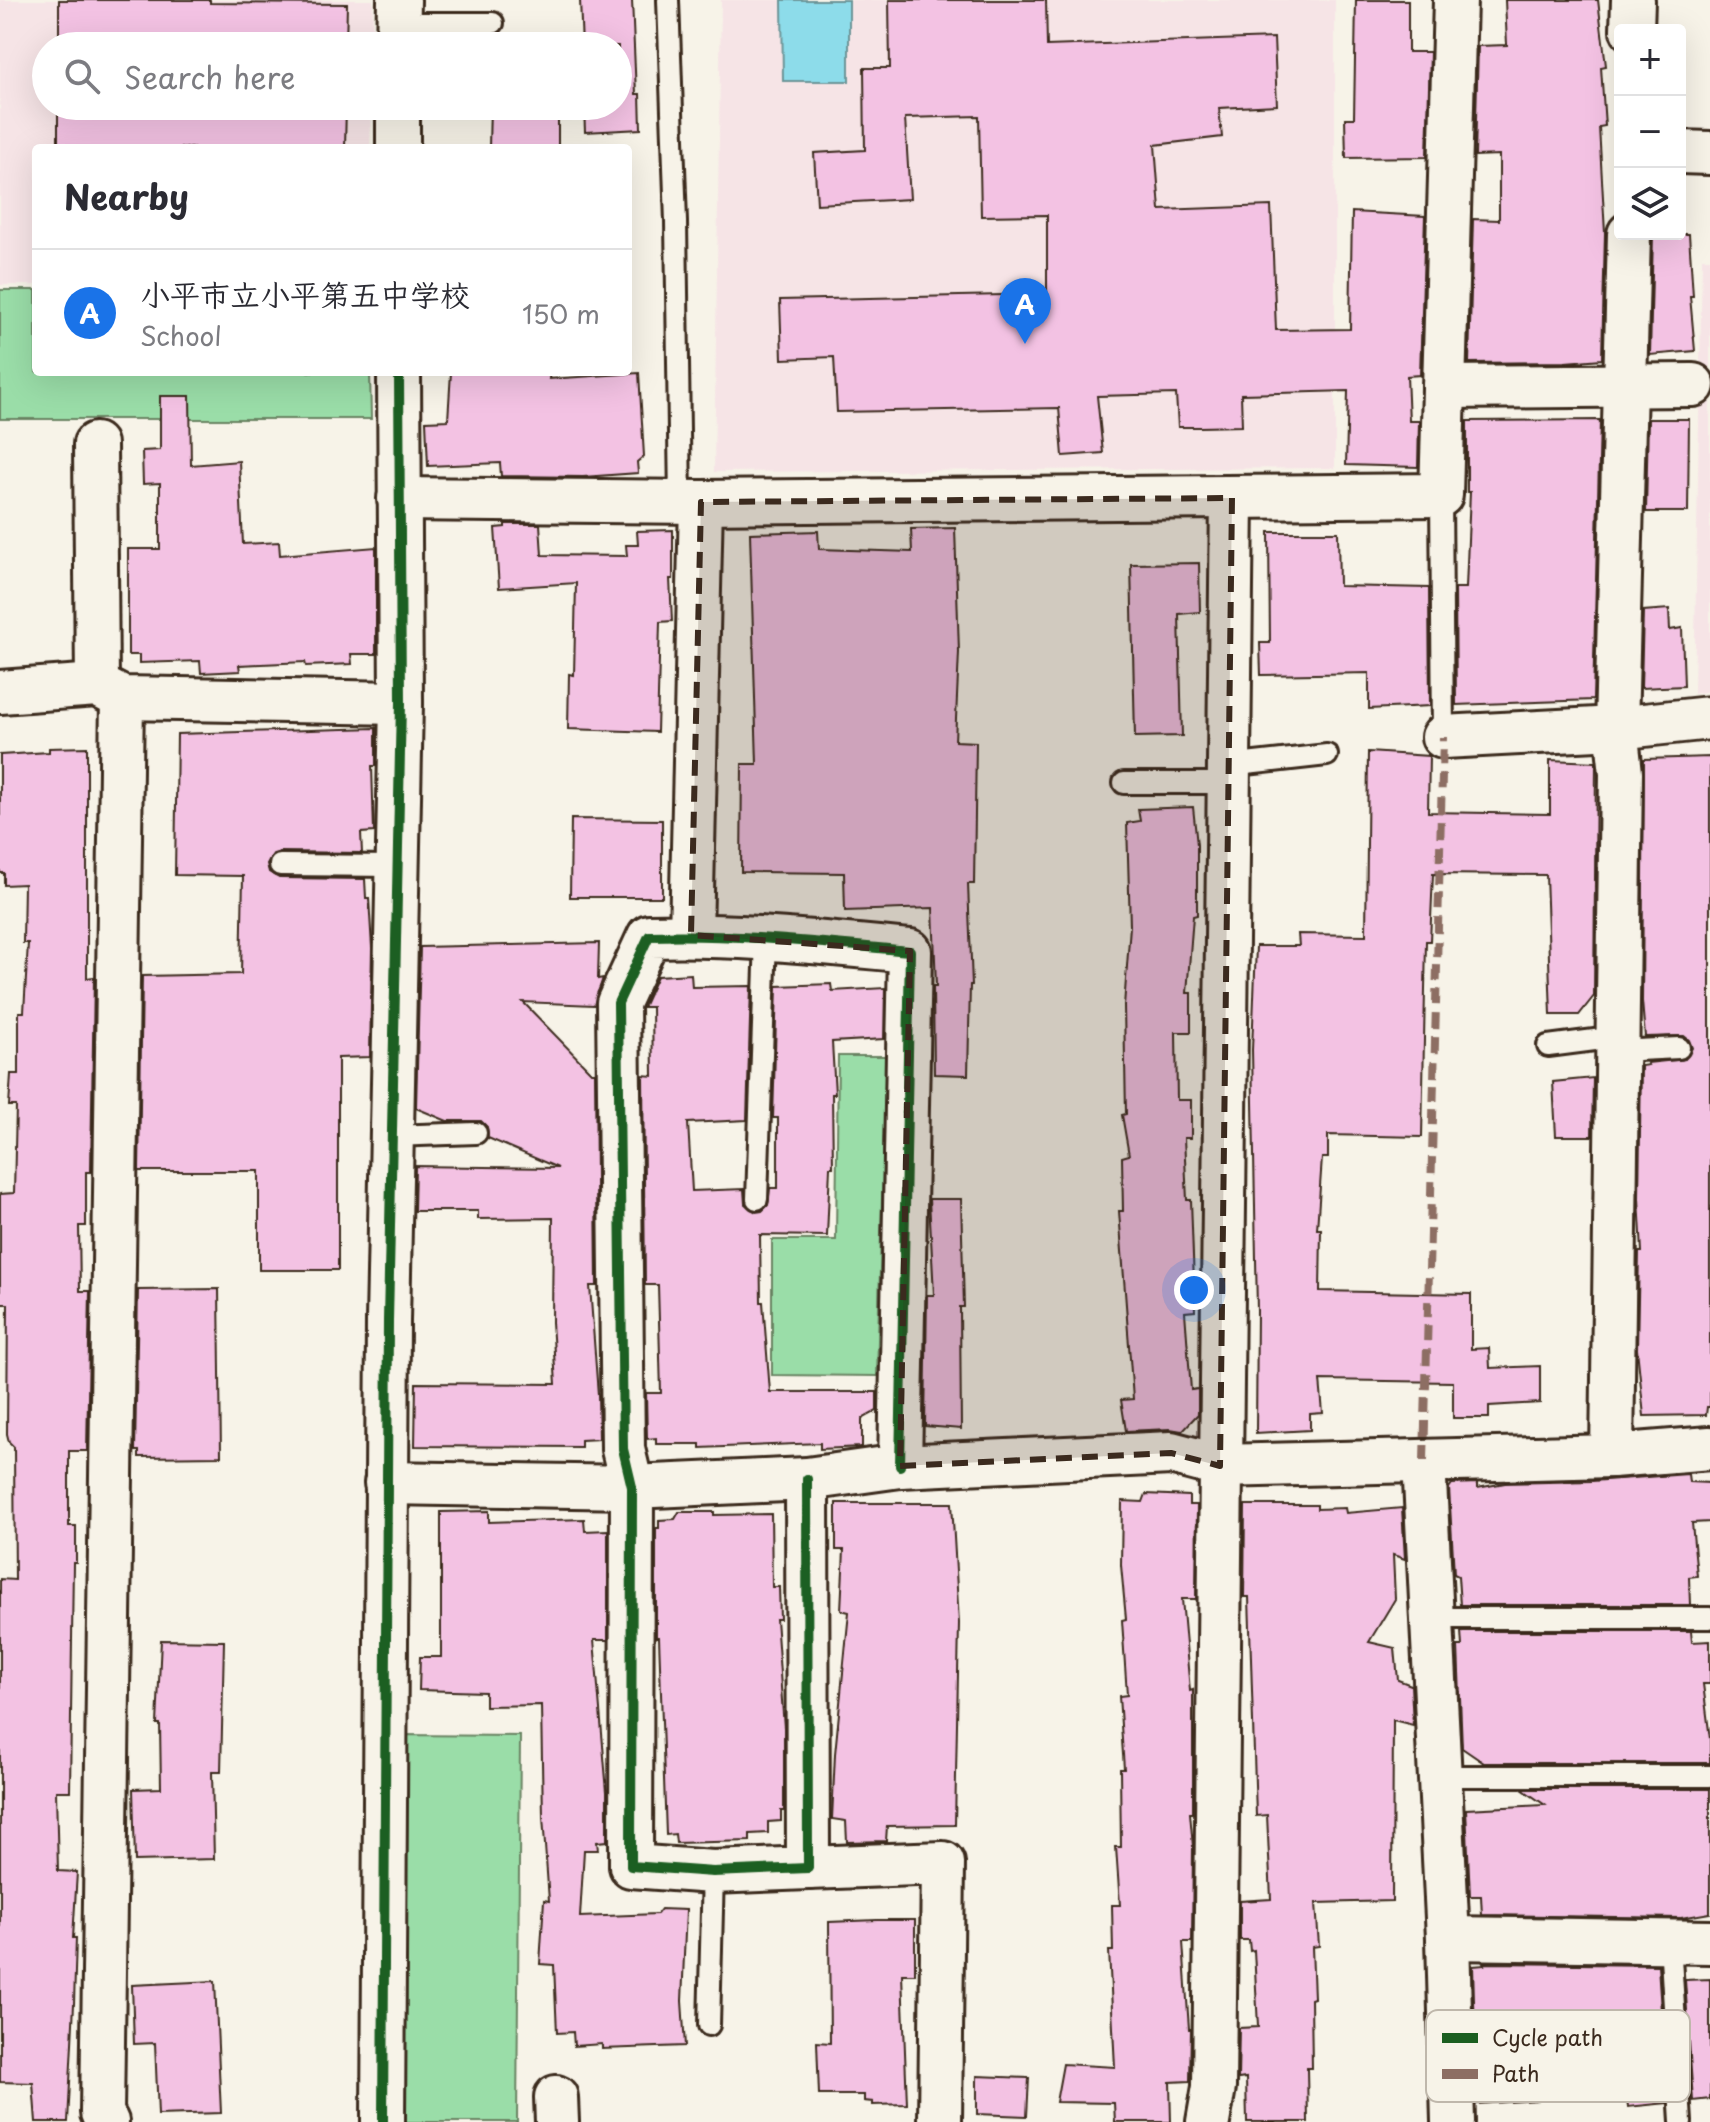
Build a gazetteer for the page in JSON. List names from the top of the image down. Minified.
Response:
{"legend":["Cycle path","Path"],"page":{"map_buttons":["+","−"],"search":"Search here","heading":"Nearby","list":[{"mark":"A","name":"小平市立小平第五中学校","note":"School","value":"150 m"}],"pins":"A"}}
